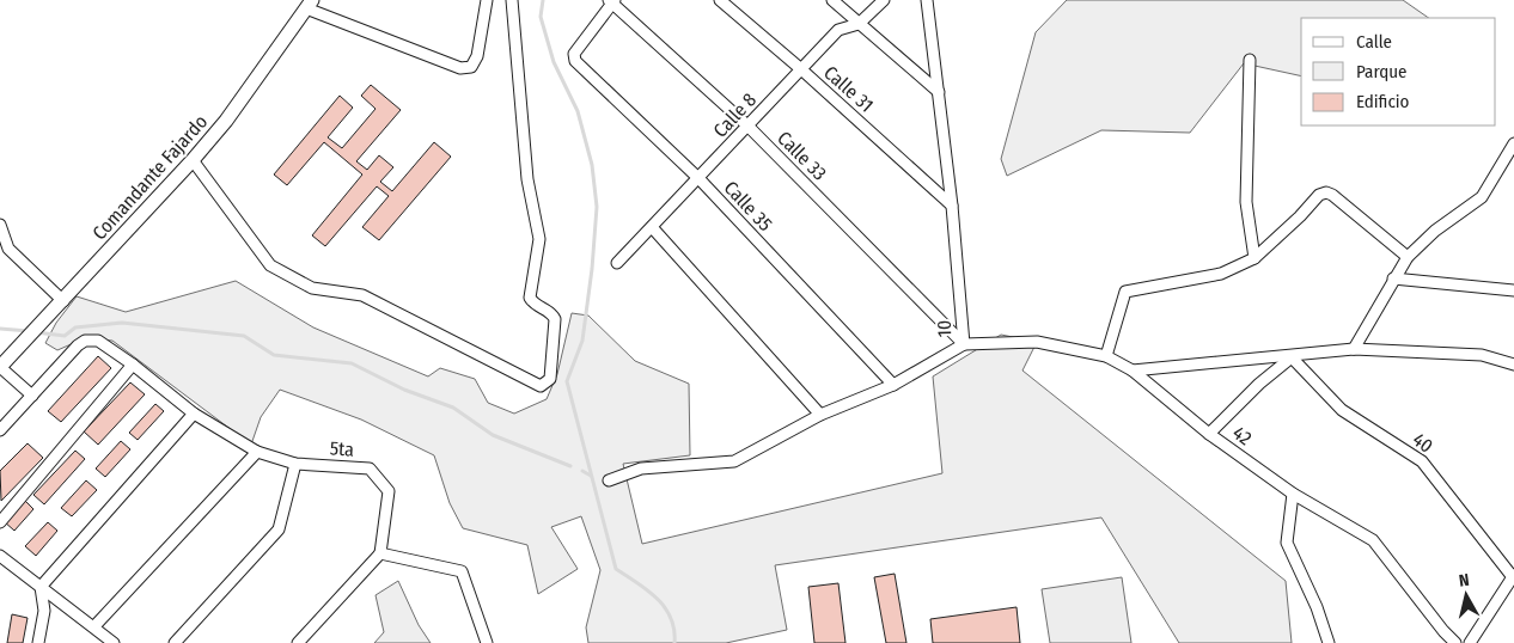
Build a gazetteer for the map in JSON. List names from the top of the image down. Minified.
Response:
{"streets":{"street":["Calle 31","Calle 8","Calle 33","Comandante Fajardo","Calle 35","10","42","40","5ta"]},"crossings":[["Calle 31","Calle 8"],["Calle 31","10"],["Calle 8","Calle 33"],["Calle 8","Calle 35"],["Calle 33","Calle 35"],["Calle 33","10"],["Calle 33","42"],["Calle 35","10"],["10","42"]],"legend":["Calle","Parque","Edificio"],"north":"top"}
